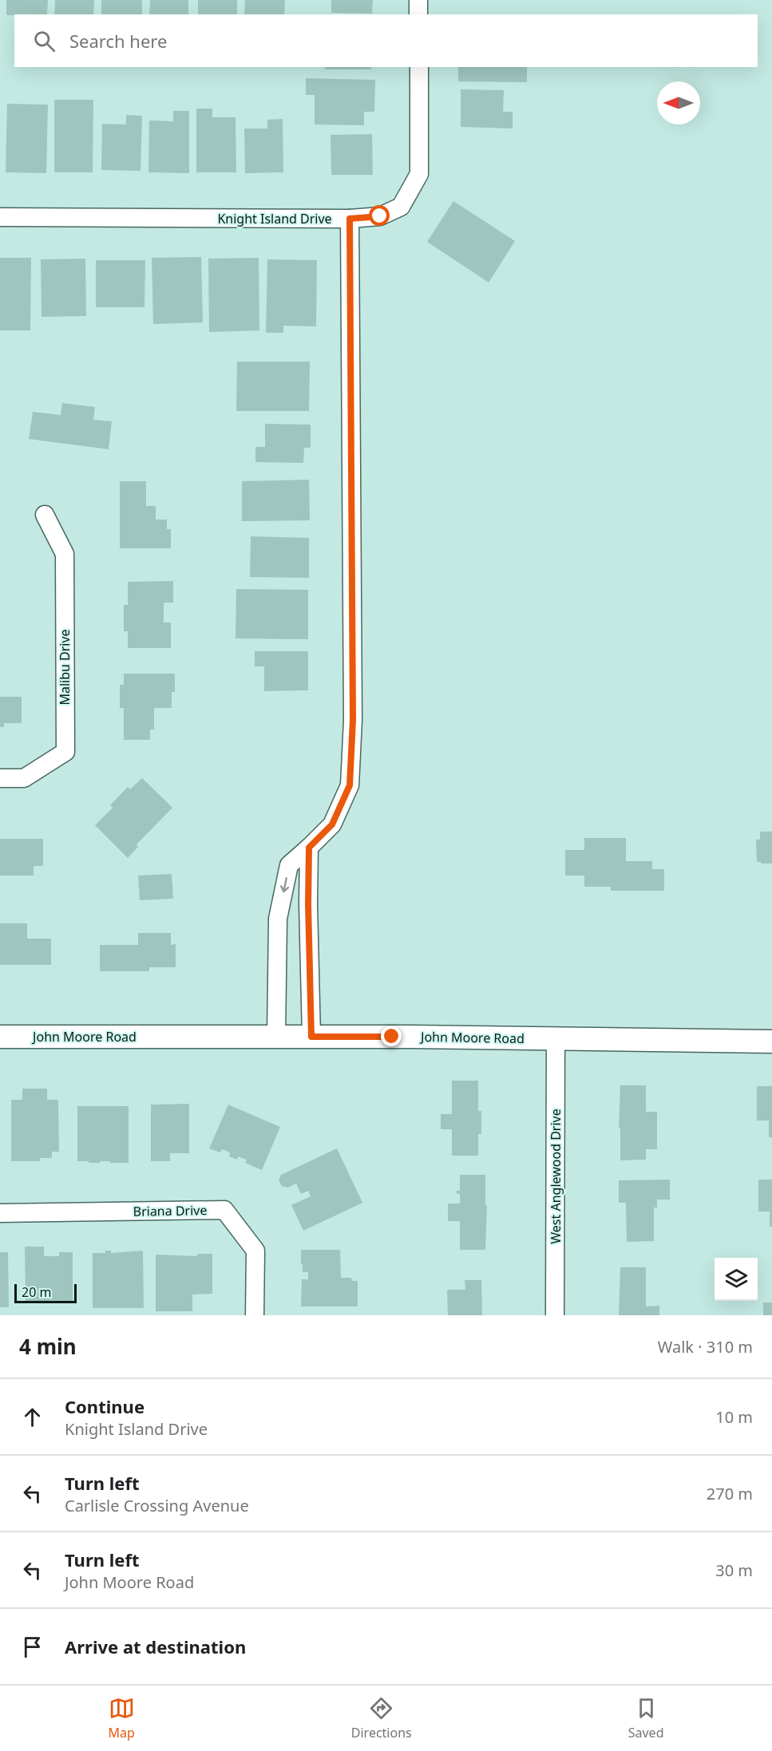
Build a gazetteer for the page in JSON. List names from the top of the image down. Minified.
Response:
{"streets":{"street":["Knight Island Drive","Malibu Drive","John Moore Road","West Anglewood Drive","Briana Drive"]},"crossings":[["John Moore Road","West Anglewood Drive"]],"scale_bar":"20 m","north":"left","page":{"search":"Search here","scale":"20 m","heading":["4 min","Walk · 310 m"],"list":[["Continue","Knight Island Drive","10 m"],["Turn left","Carlisle Crossing Avenue","270 m"],["Turn left","John Moore Road","30 m"],"Arrive at destination"],"nav":["Map","Directions","Saved"]}}
